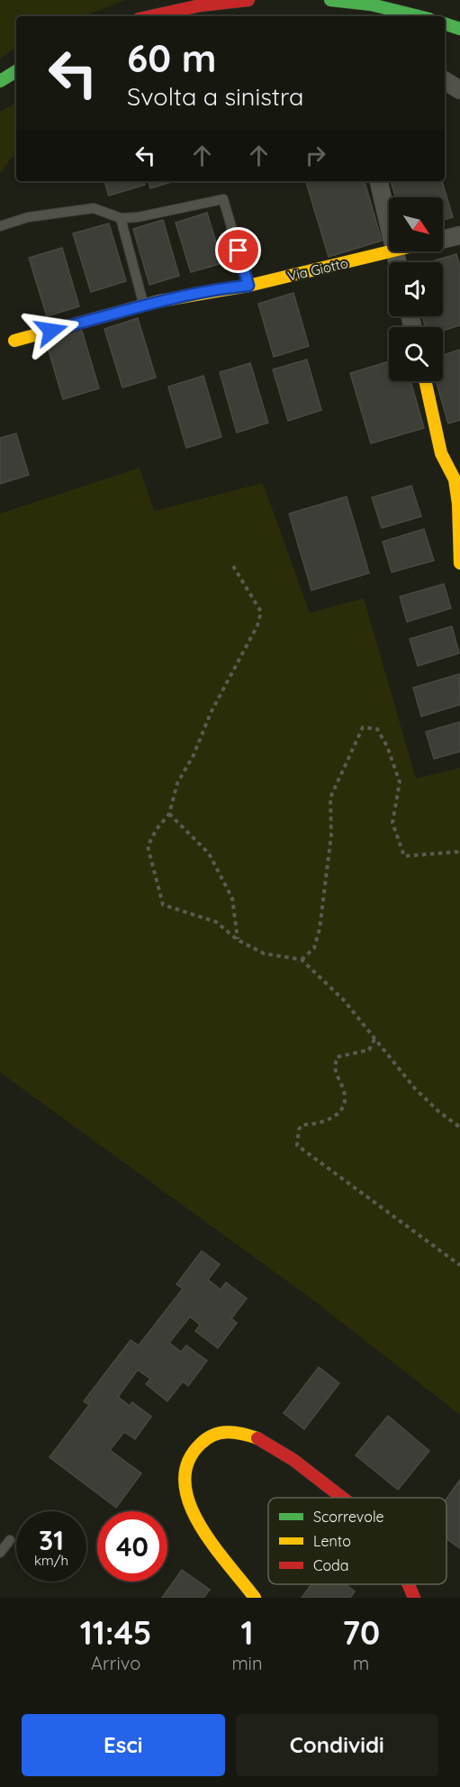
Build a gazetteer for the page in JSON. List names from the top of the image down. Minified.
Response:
{"streets":{"street":["Via Giotto"]},"legend":["Scorrevole","Lento","Coda"],"north":"bottom right","page":{"turn":["60 m","Svolta a sinistra"],"speed":"31 km/h","limit":"40","eta":["11:45","Arrivo","1","min","70","m"],"buttons":["Esci","Condividi"]}}
